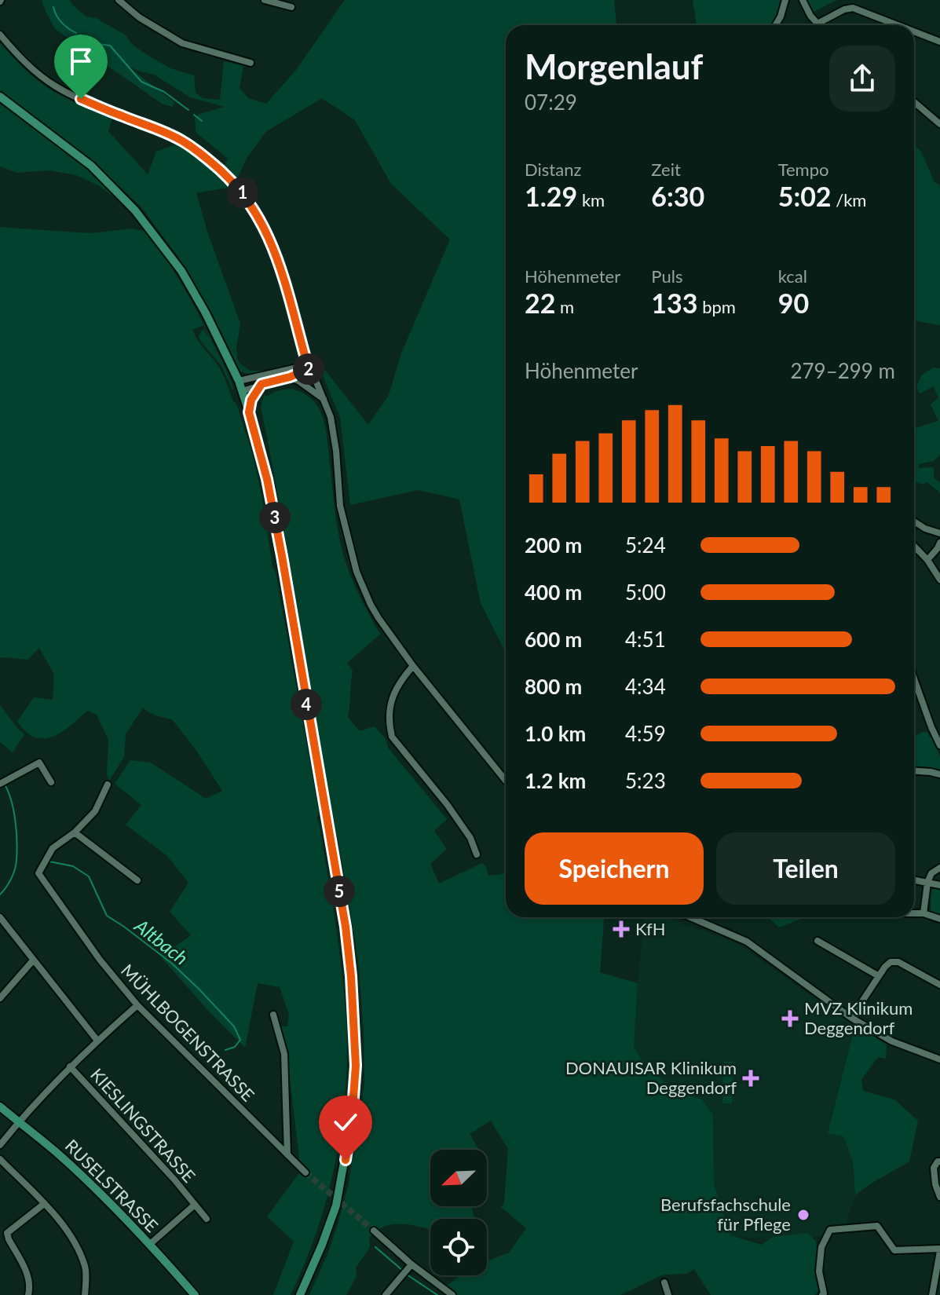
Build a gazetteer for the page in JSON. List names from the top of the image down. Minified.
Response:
{"streets":{"main road":["RUSELSTRASSE"],"street":["MÜHLBOGENSTRASSE","KIESLINGSTRASSE"]},"crossings":[["KIESLINGSTRASSE","RUSELSTRASSE"]],"water":["Altbach"],"places":{"health":["KfH","MVZ Klinikum Deggendorf","DONAUISAR Klinikum Deggendorf"],"other":["Berufsfachschule für Pflege"]},"north":"bottom left","page":{"heading":["Morgenlauf","07:29"],"stats":[["Distanz","1.29 km"],["Zeit","6:30"],["Tempo","5:02 /km"],["Höhenmeter","22 m"],["Puls","133 bpm"],["kcal","90"]],"pins":["1","2","3","4","5"],"chart":["Höhenmeter","279–299 m"],"list":[{"name":"200 m","note":"5:24"},{"name":"400 m","note":"5:00"},{"name":"600 m","note":"4:51"},{"name":"800 m","note":"4:34"},{"name":"1.0 km","note":"4:59"},{"name":"1.2 km","note":"5:23"}],"buttons":["Speichern","Teilen"]}}
